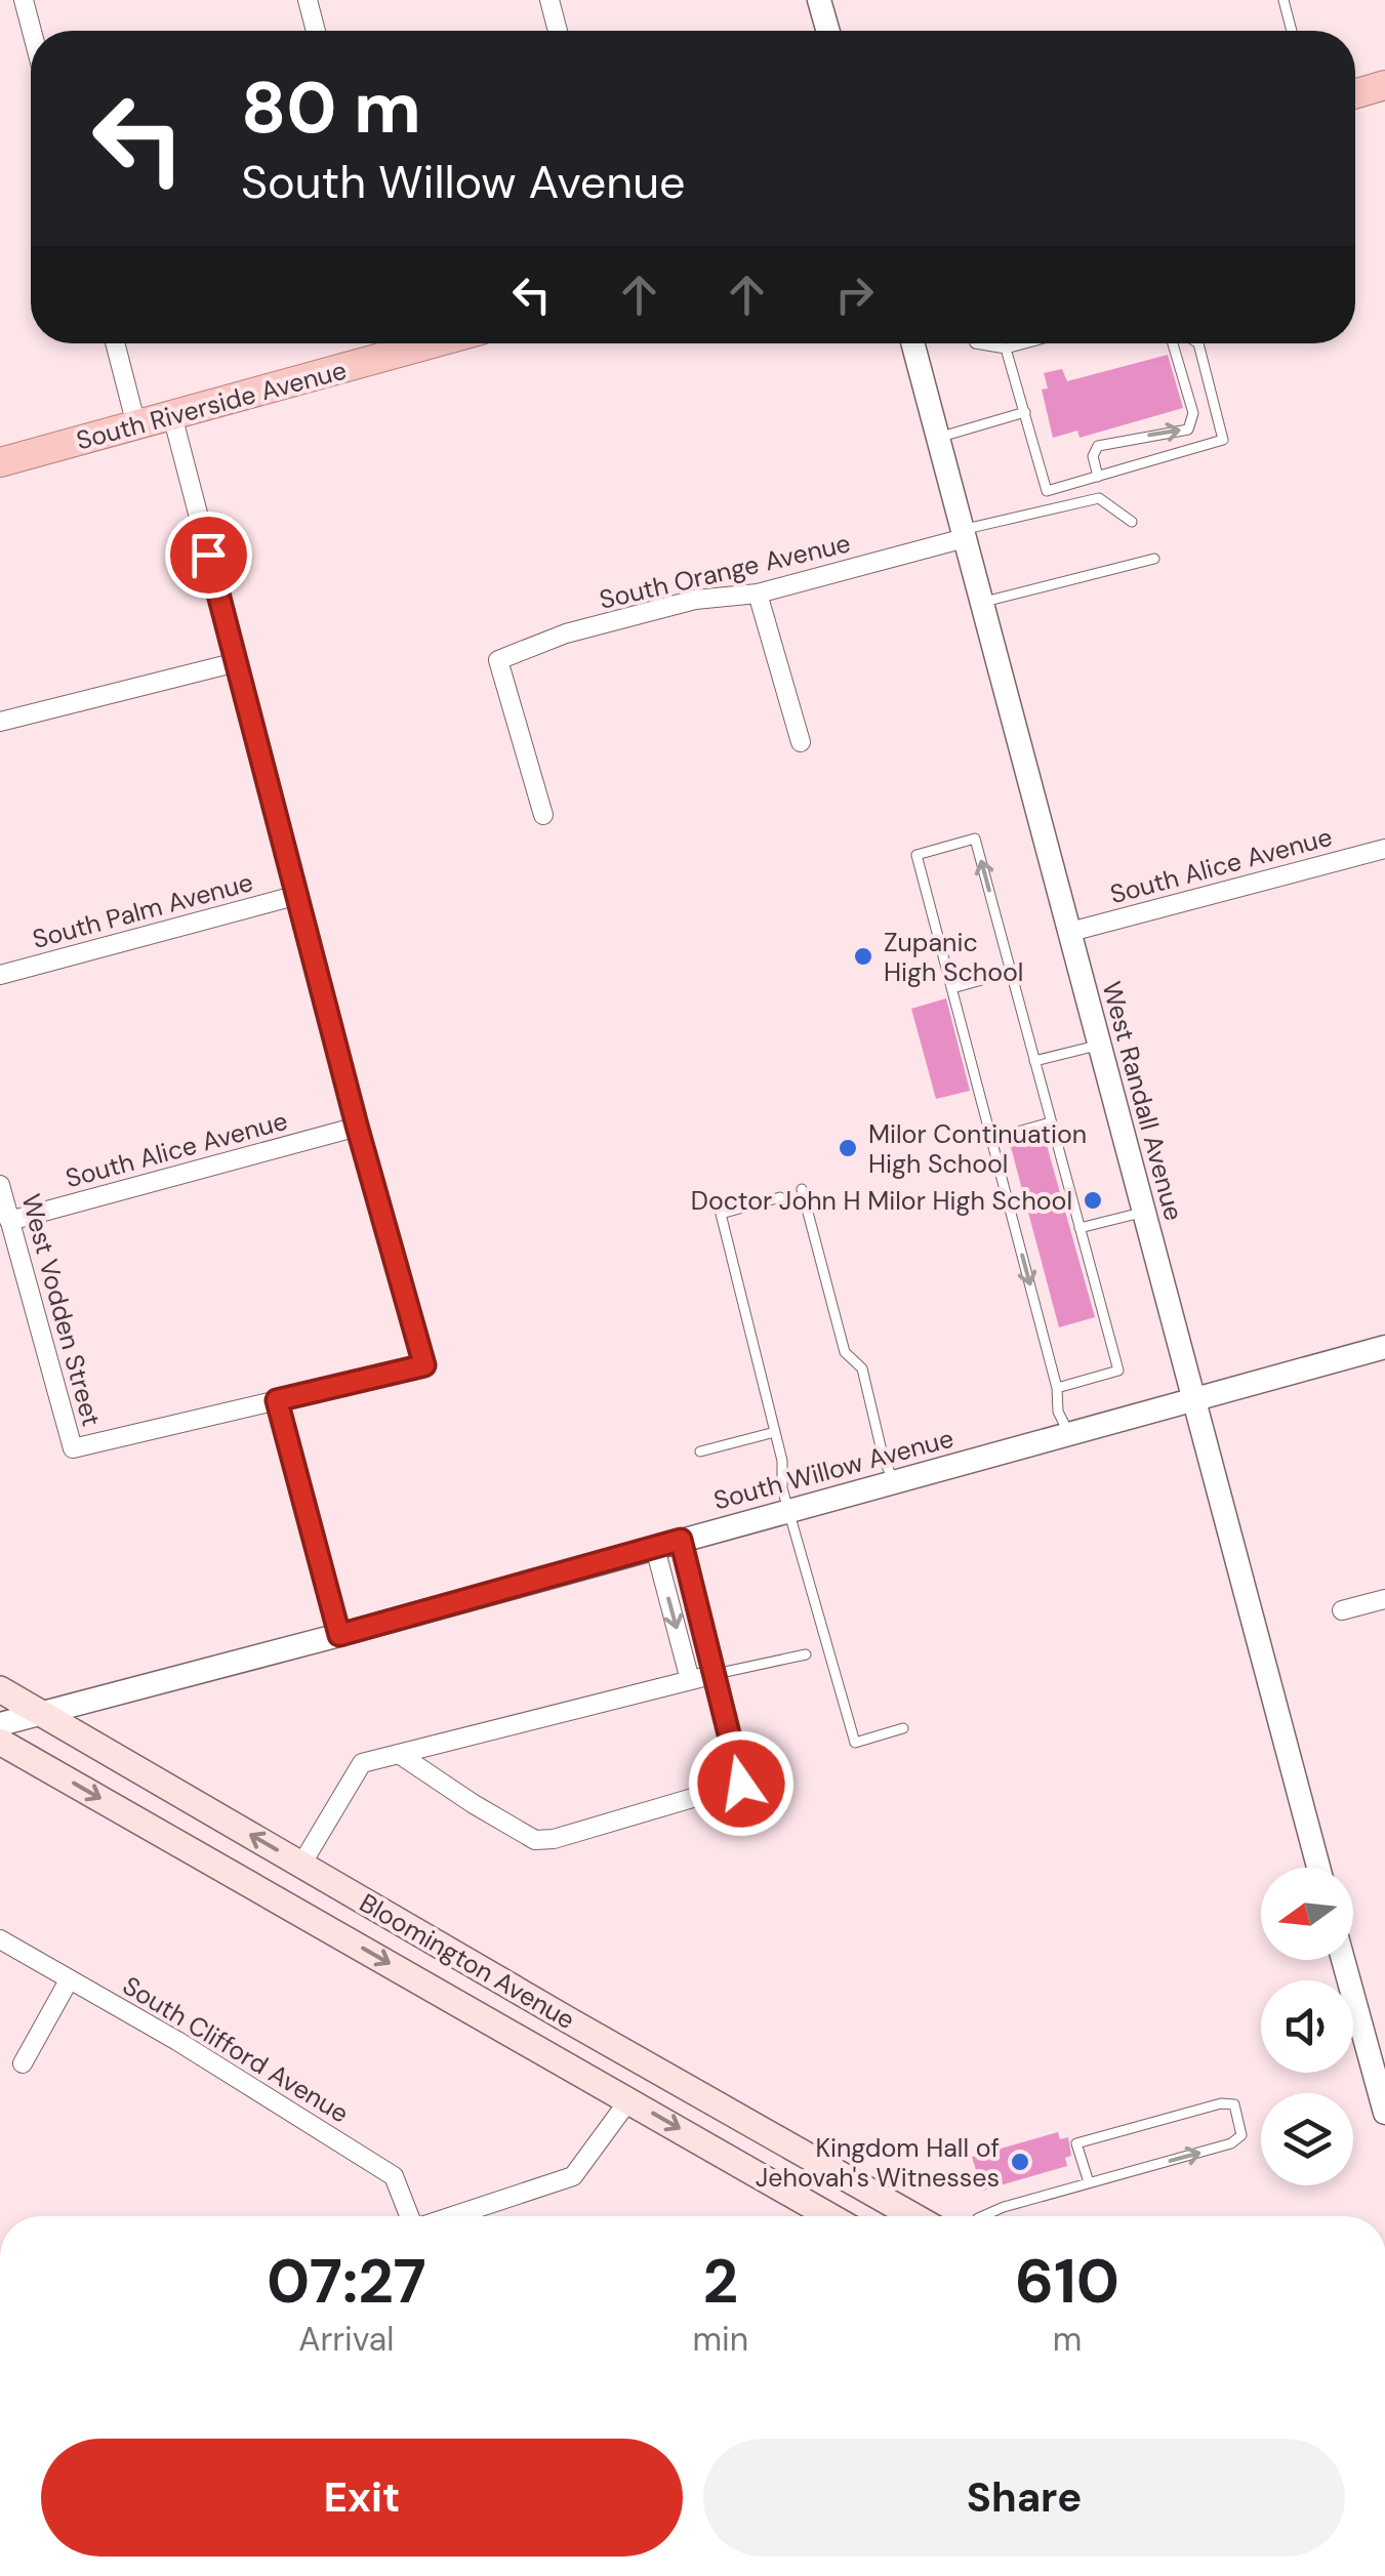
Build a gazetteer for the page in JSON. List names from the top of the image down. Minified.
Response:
{"streets":{"main road":["South Riverside Avenue","Bloomington Avenue"],"street":["South Orange Avenue","South Alice Avenue","South Palm Avenue","West Randall Avenue","West Vodden Street","South Willow Avenue","South Clifford Avenue"]},"crossings":[["South Orange Avenue","West Randall Avenue"],["South Alice Avenue","West Randall Avenue"],["South Alice Avenue","West Vodden Street"],["West Randall Avenue","South Willow Avenue"],["South Willow Avenue","Bloomington Avenue"]],"places":["Zupanic High School","Milor Continuation High School","Doctor John H Milor High School","Kingdom Hall of Jehovah's Witnesses"],"north":"left","page":{"turn":["80 m","South Willow Avenue"],"eta":["07:27","Arrival","2","min","610","m"],"buttons":["Exit","Share"]}}
